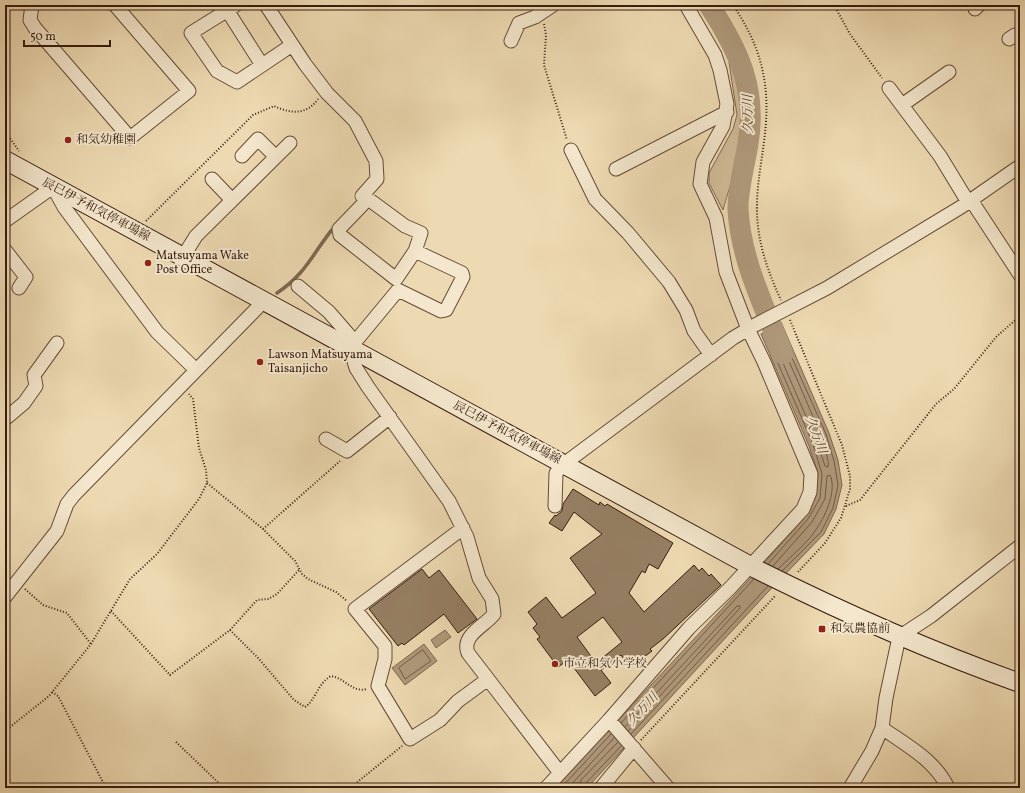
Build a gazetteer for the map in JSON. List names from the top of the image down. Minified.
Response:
{"streets":{"main road":["辰巳伊予和気停車場線"]},"water":["久万川"],"places":{"other":["和気幼稚園","Matsuyama Wake Post Office","Lawson Matsuyama Taisanjicho","市立和気小学校"],"transit":["和気農協前"]},"scale_bar":"50 m"}
